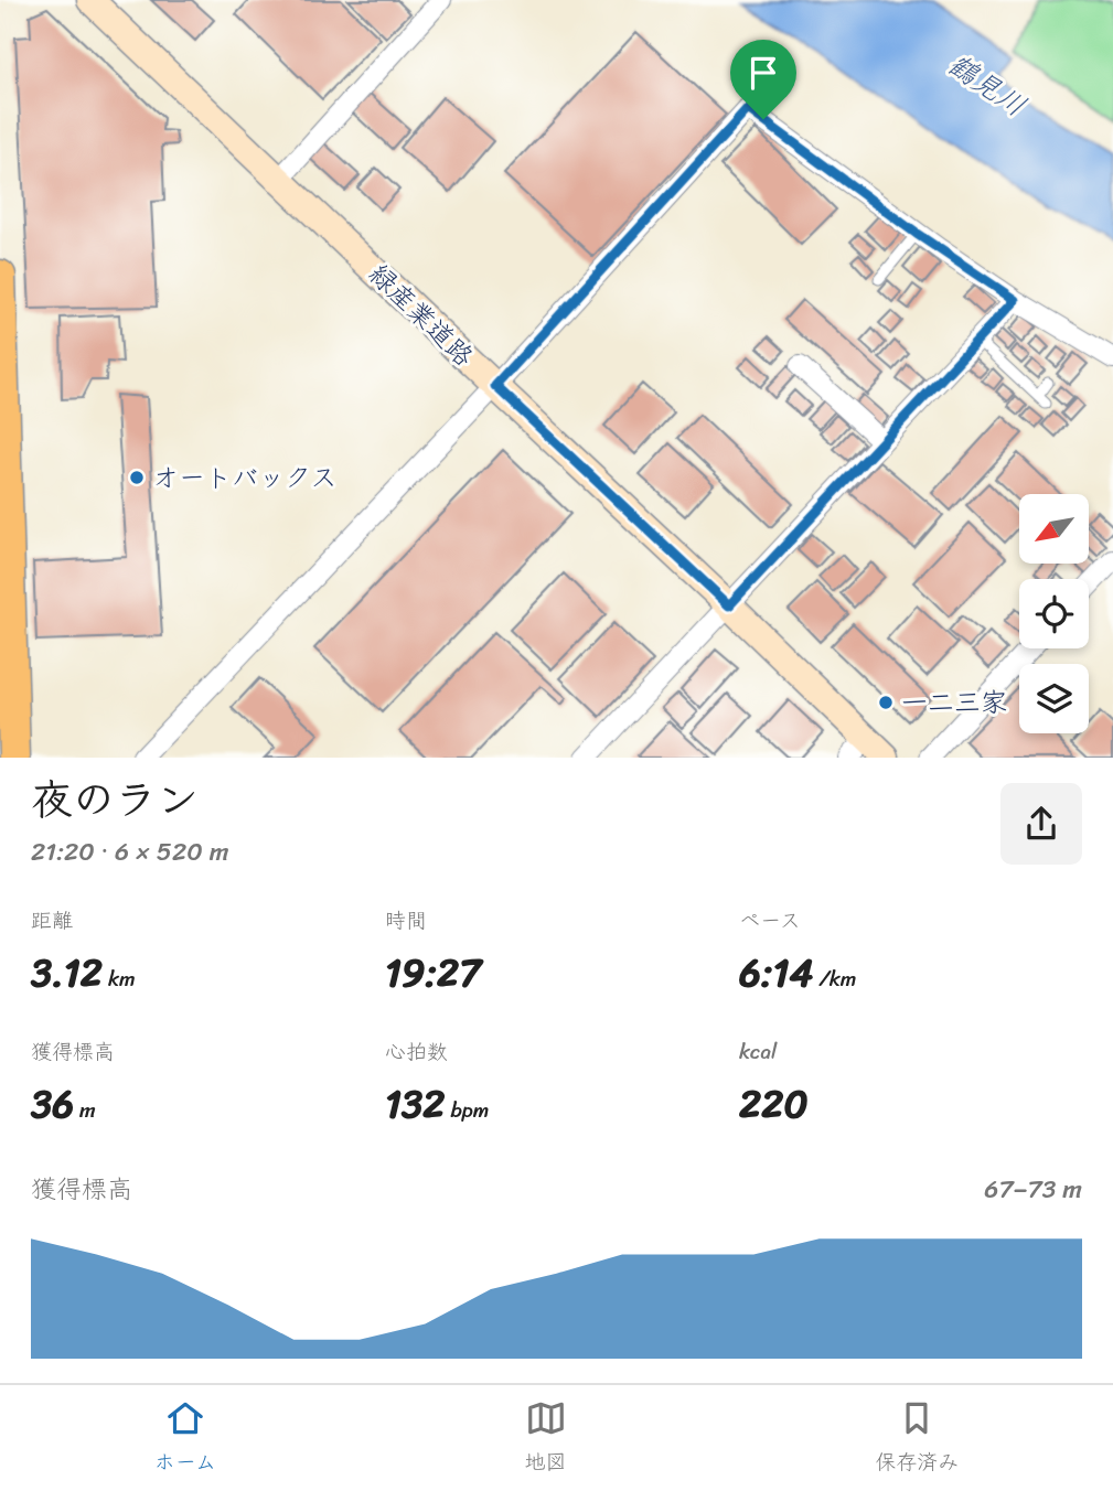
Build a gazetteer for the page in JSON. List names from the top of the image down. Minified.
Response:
{"streets":{"street":["緑産業道路"]},"water":["鶴見川"],"places":["オートバックス","一二三家"],"north":"bottom left","page":{"heading":["夜のラン","21:20 · 6 × 520 m"],"stats":[["距離","3.12 km"],["時間","19:27"],["ペース","6:14 /km"],["獲得標高","36 m"],["心拍数","132 bpm"],["kcal","220"]],"chart":["獲得標高","67–73 m"],"tabs":["ホーム","地図","保存済み"]}}
